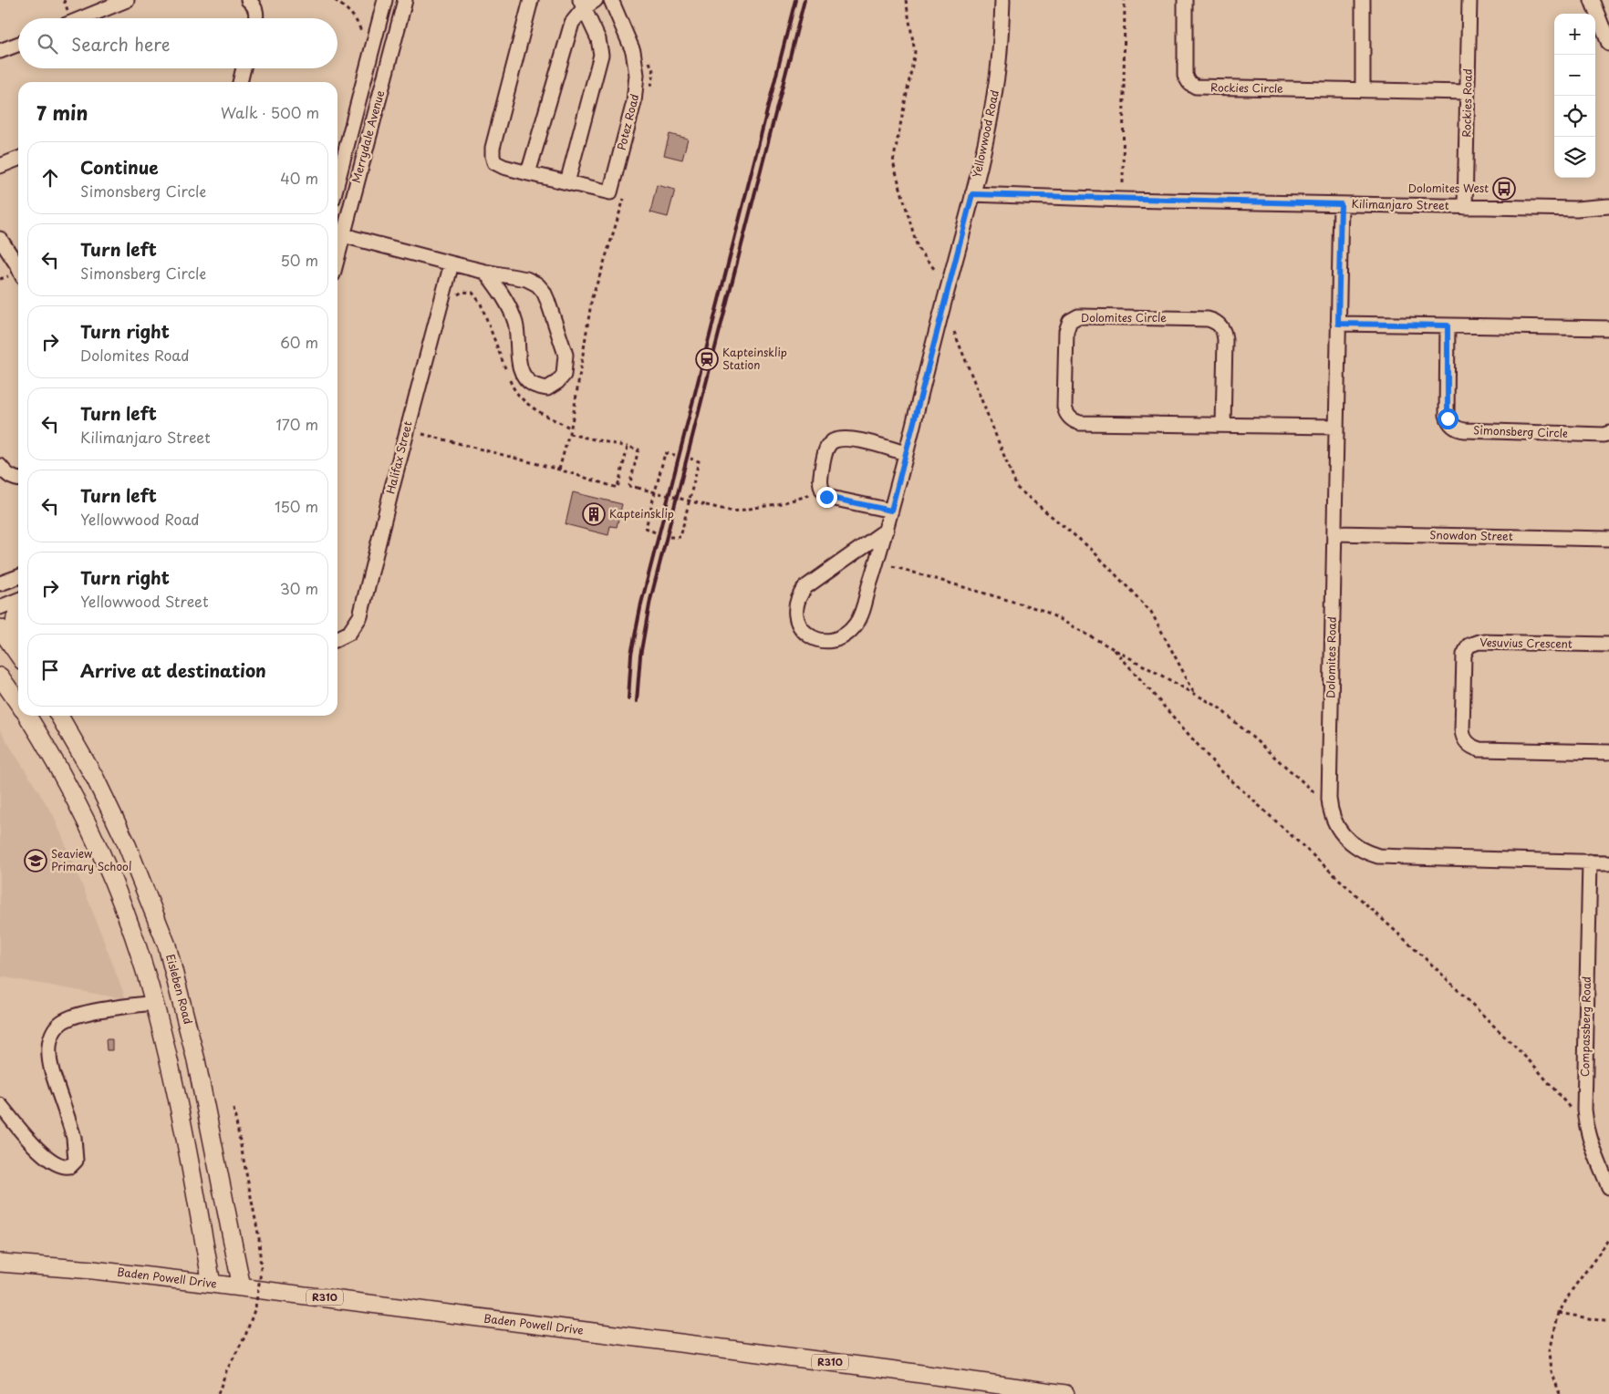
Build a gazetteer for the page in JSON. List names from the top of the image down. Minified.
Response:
{"streets":{"main road":["Eisleben Road","Baden Powell Drive","R310"],"street":["Rockies Circle","Rockies Road","Potez Road","Yellowwood Road","Merrydale Avenue","Kilimanjaro Street","Dolomites Circle","Simonsberg Circle","Halifax Street","Snowdon Street","Vesuvius Crescent","Dolomites Road","Compassberg Road"]},"crossings":[["Rockies Circle","Rockies Road"],["Rockies Road","Kilimanjaro Street"],["Yellowwood Road","Kilimanjaro Street"],["Kilimanjaro Street","Dolomites Road"],["Dolomites Circle","Dolomites Road"],["Snowdon Street","Dolomites Road"],["Dolomites Road","Compassberg Road"],["Eisleben Road","Baden Powell Drive"]],"places":{"bus stop":["Dolomites West"],"station":["Kapteinsklip Station"],"building":["Kapteinsklip"],"school or university":["Seaview Primary School"]},"page":{"map_buttons":["+","−"],"search":"Search here","heading":["7 min","Walk · 500 m"],"list":[["Continue","Simonsberg Circle","40 m"],["Turn left","Simonsberg Circle","50 m"],["Turn right","Dolomites Road","60 m"],["Turn left","Kilimanjaro Street","170 m"],["Turn left","Yellowwood Road","150 m"],["Turn right","Yellowwood Street","30 m"],"Arrive at destination"]}}
